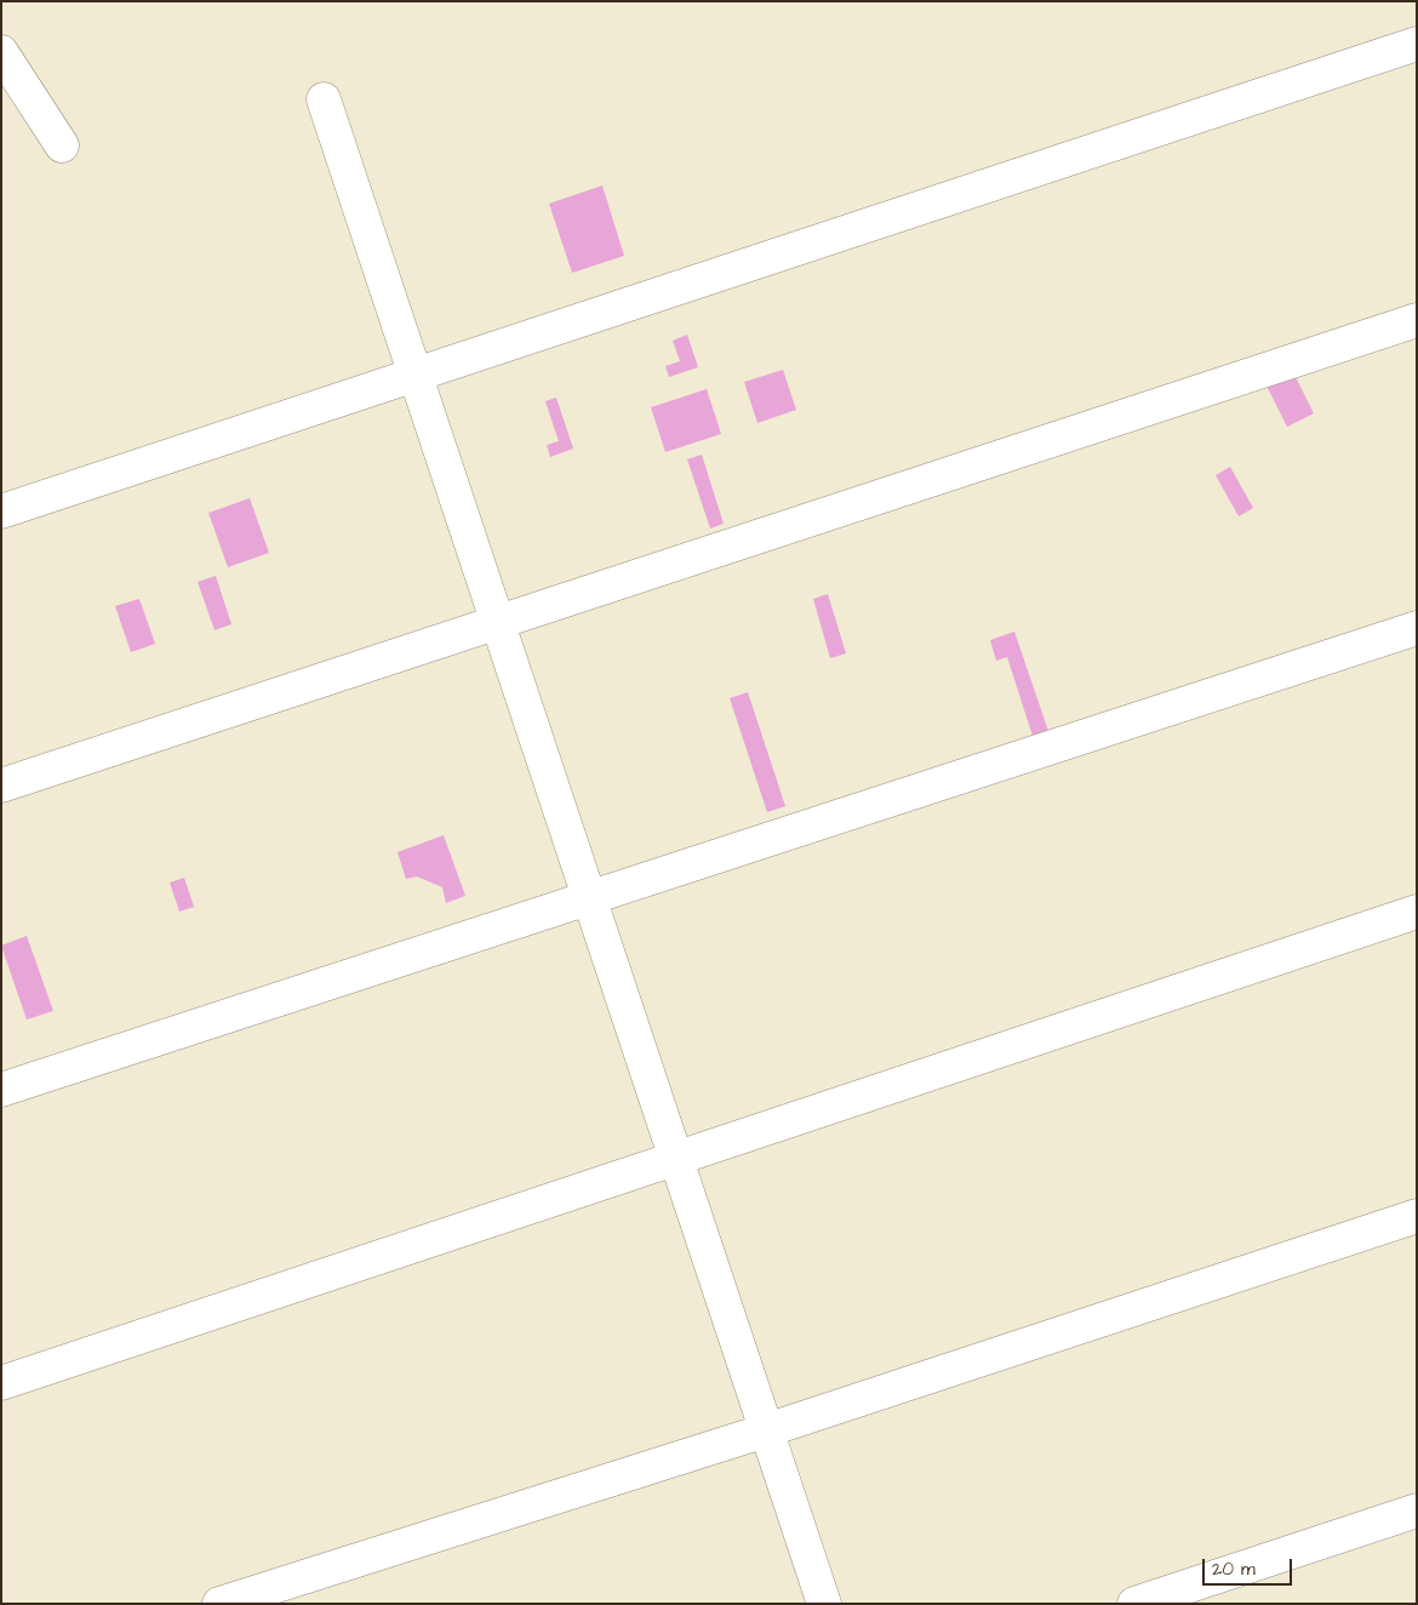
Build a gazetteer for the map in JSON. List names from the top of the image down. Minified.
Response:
{"scale_bar":"20 m"}
